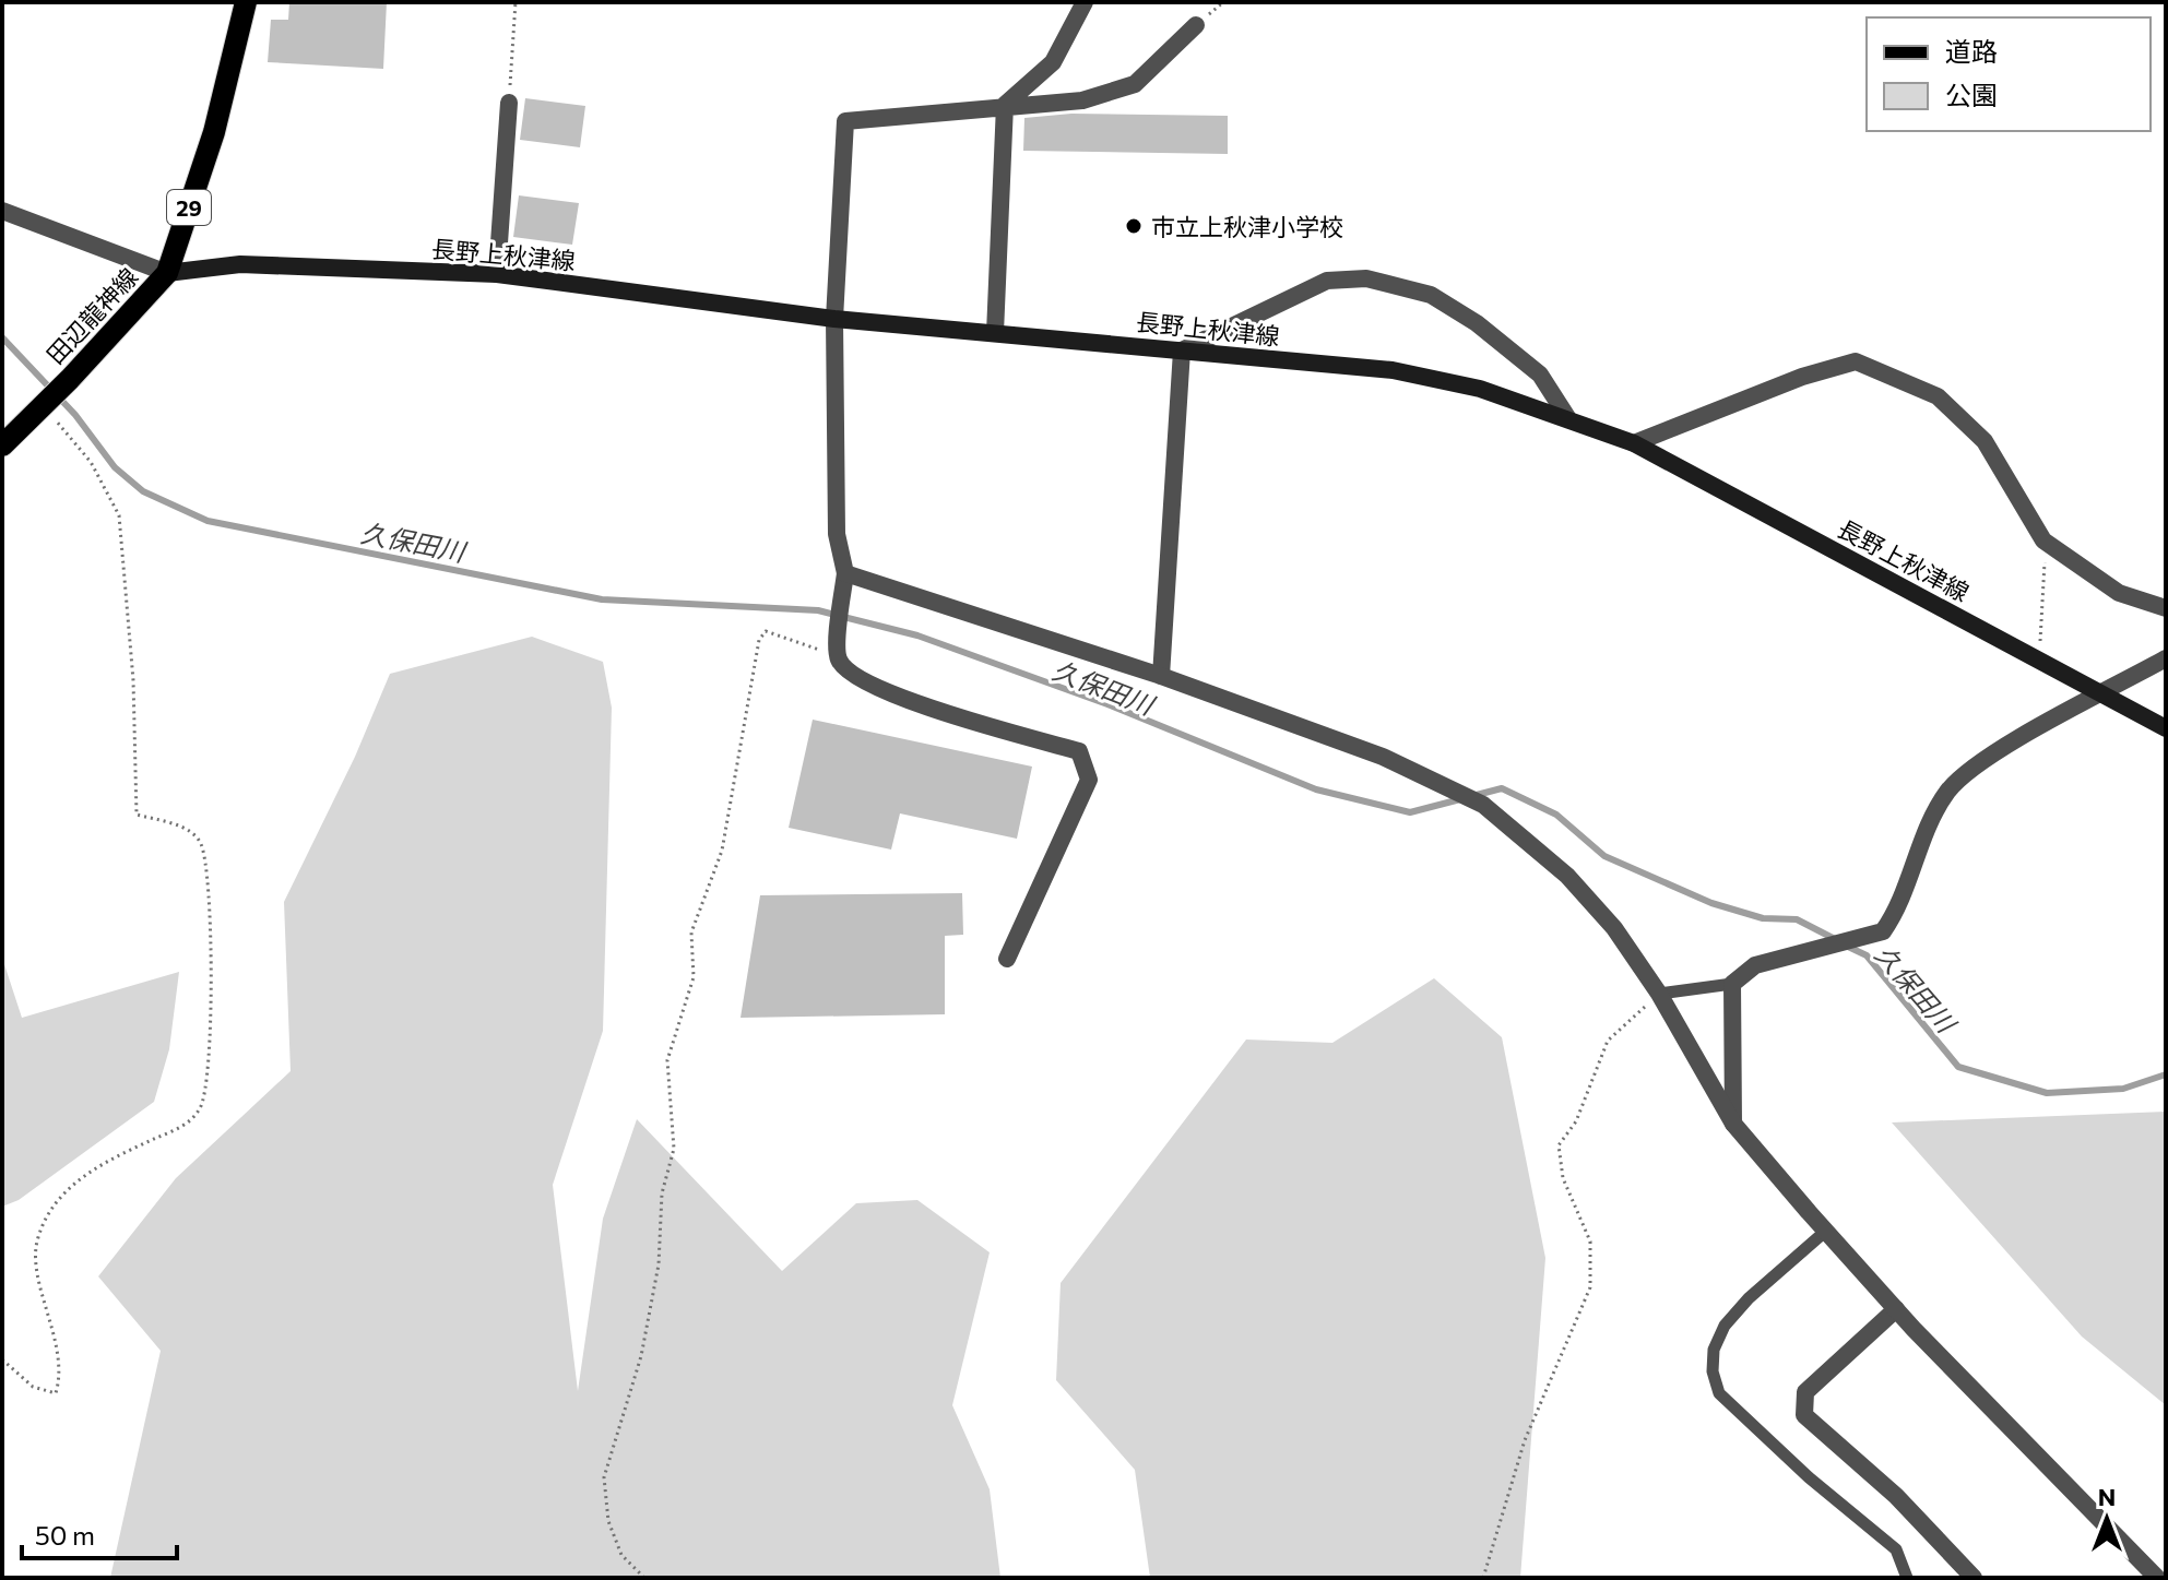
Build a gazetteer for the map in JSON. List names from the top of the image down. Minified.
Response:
{"streets":{"main road":["29","長野上秋津線","田辺龍神線"]},"crossings":[["長野上秋津線","田辺龍神線"]],"water":["久保田川"],"places":["市立上秋津小学校"],"legend":["道路","公園"],"scale_bar":"50 m","north":"top"}
